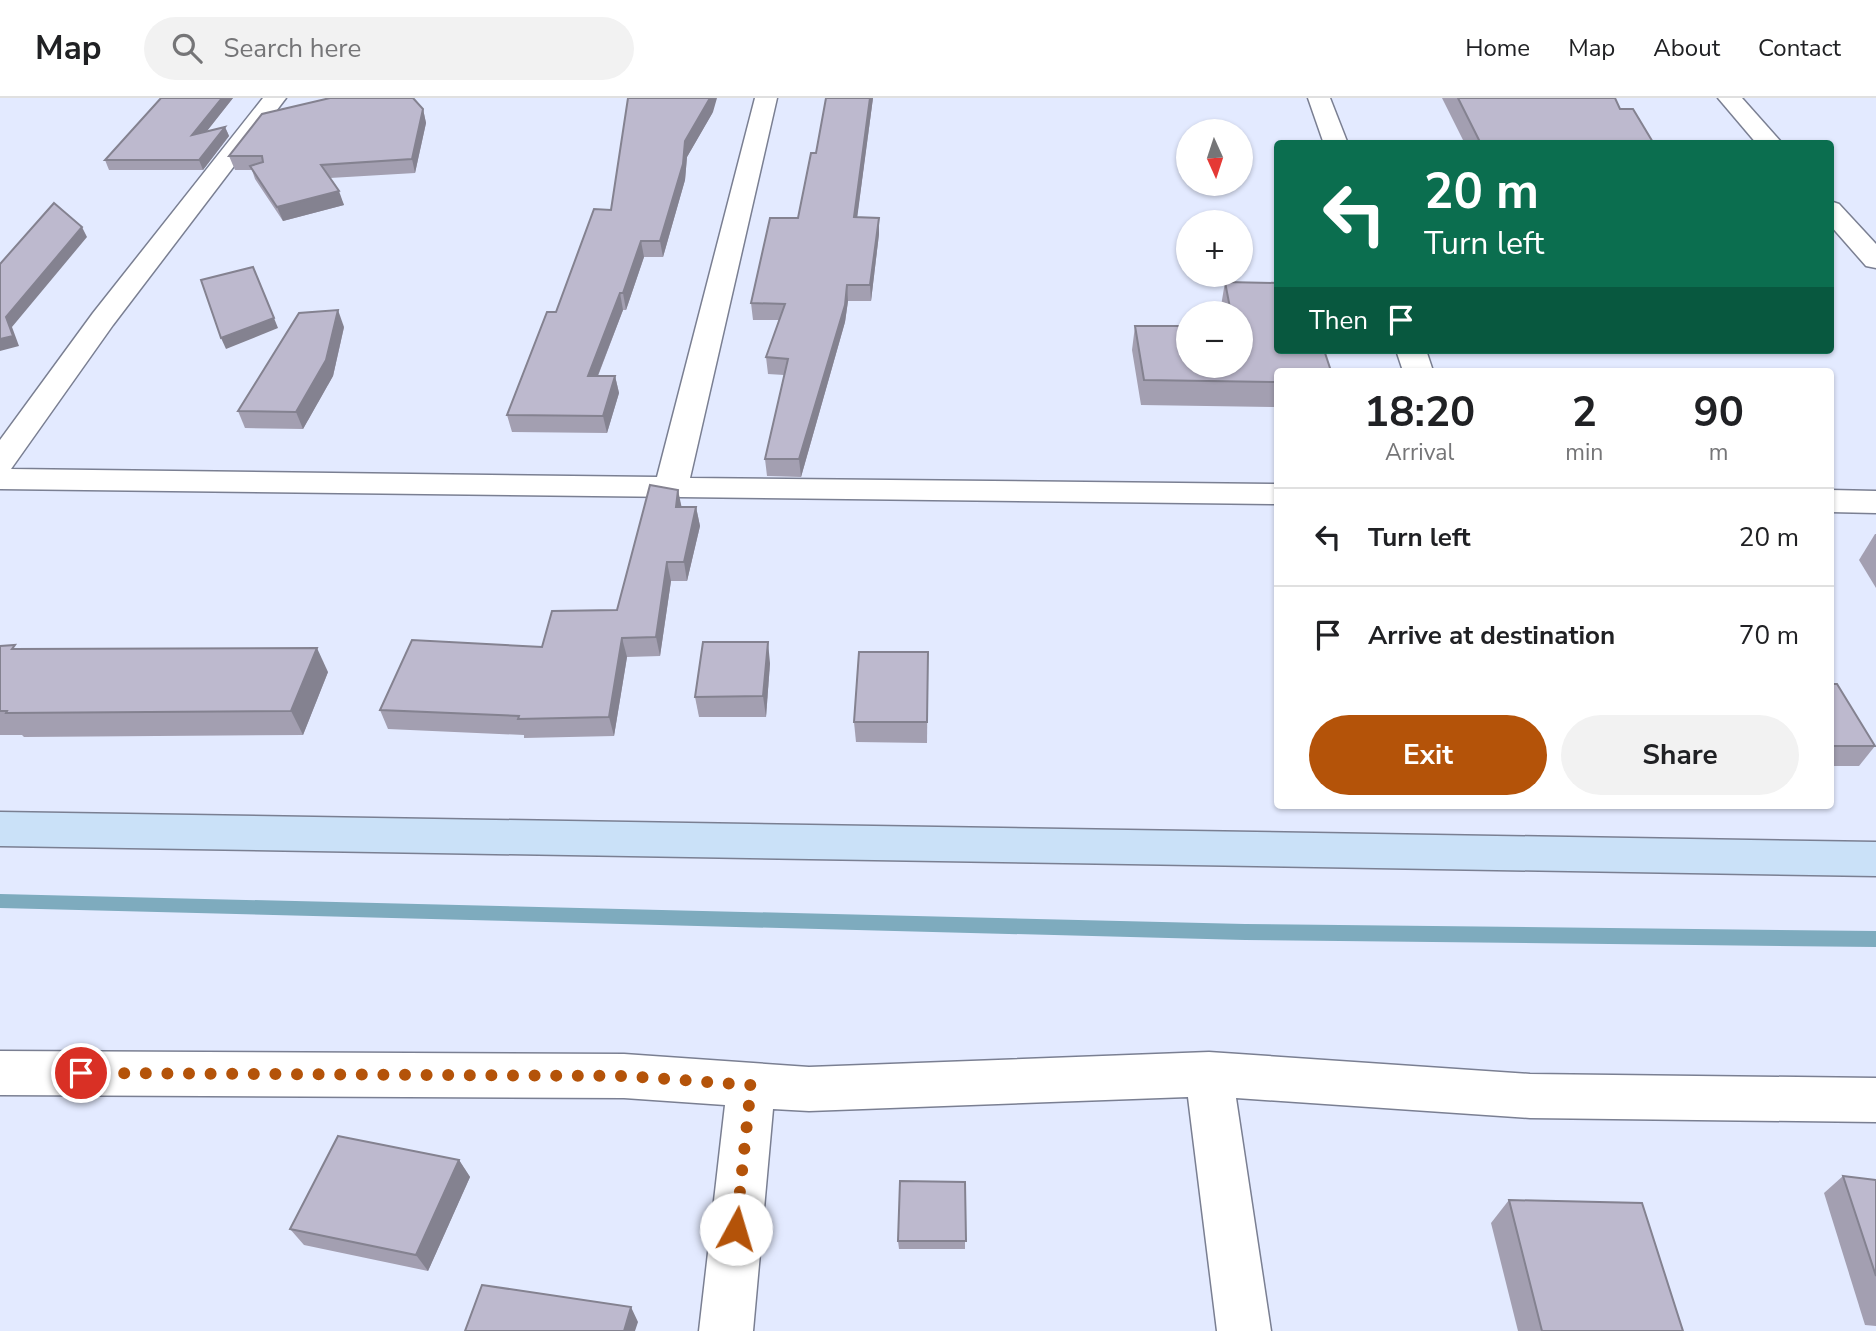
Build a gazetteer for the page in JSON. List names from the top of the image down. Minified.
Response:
{"north":"bottom","page":{"header":"Map","search":"Search here","nav":["Home","Map","About","Contact"],"map_buttons":["+","−"],"turn":["20 m","Turn left"],"then":"Then","eta":["18:20","Arrival","2","min","90","m"],"list":[{"name":"Turn left","value":"20 m"},{"name":"Arrive at destination","value":"70 m"}],"buttons":["Exit","Share"]}}
